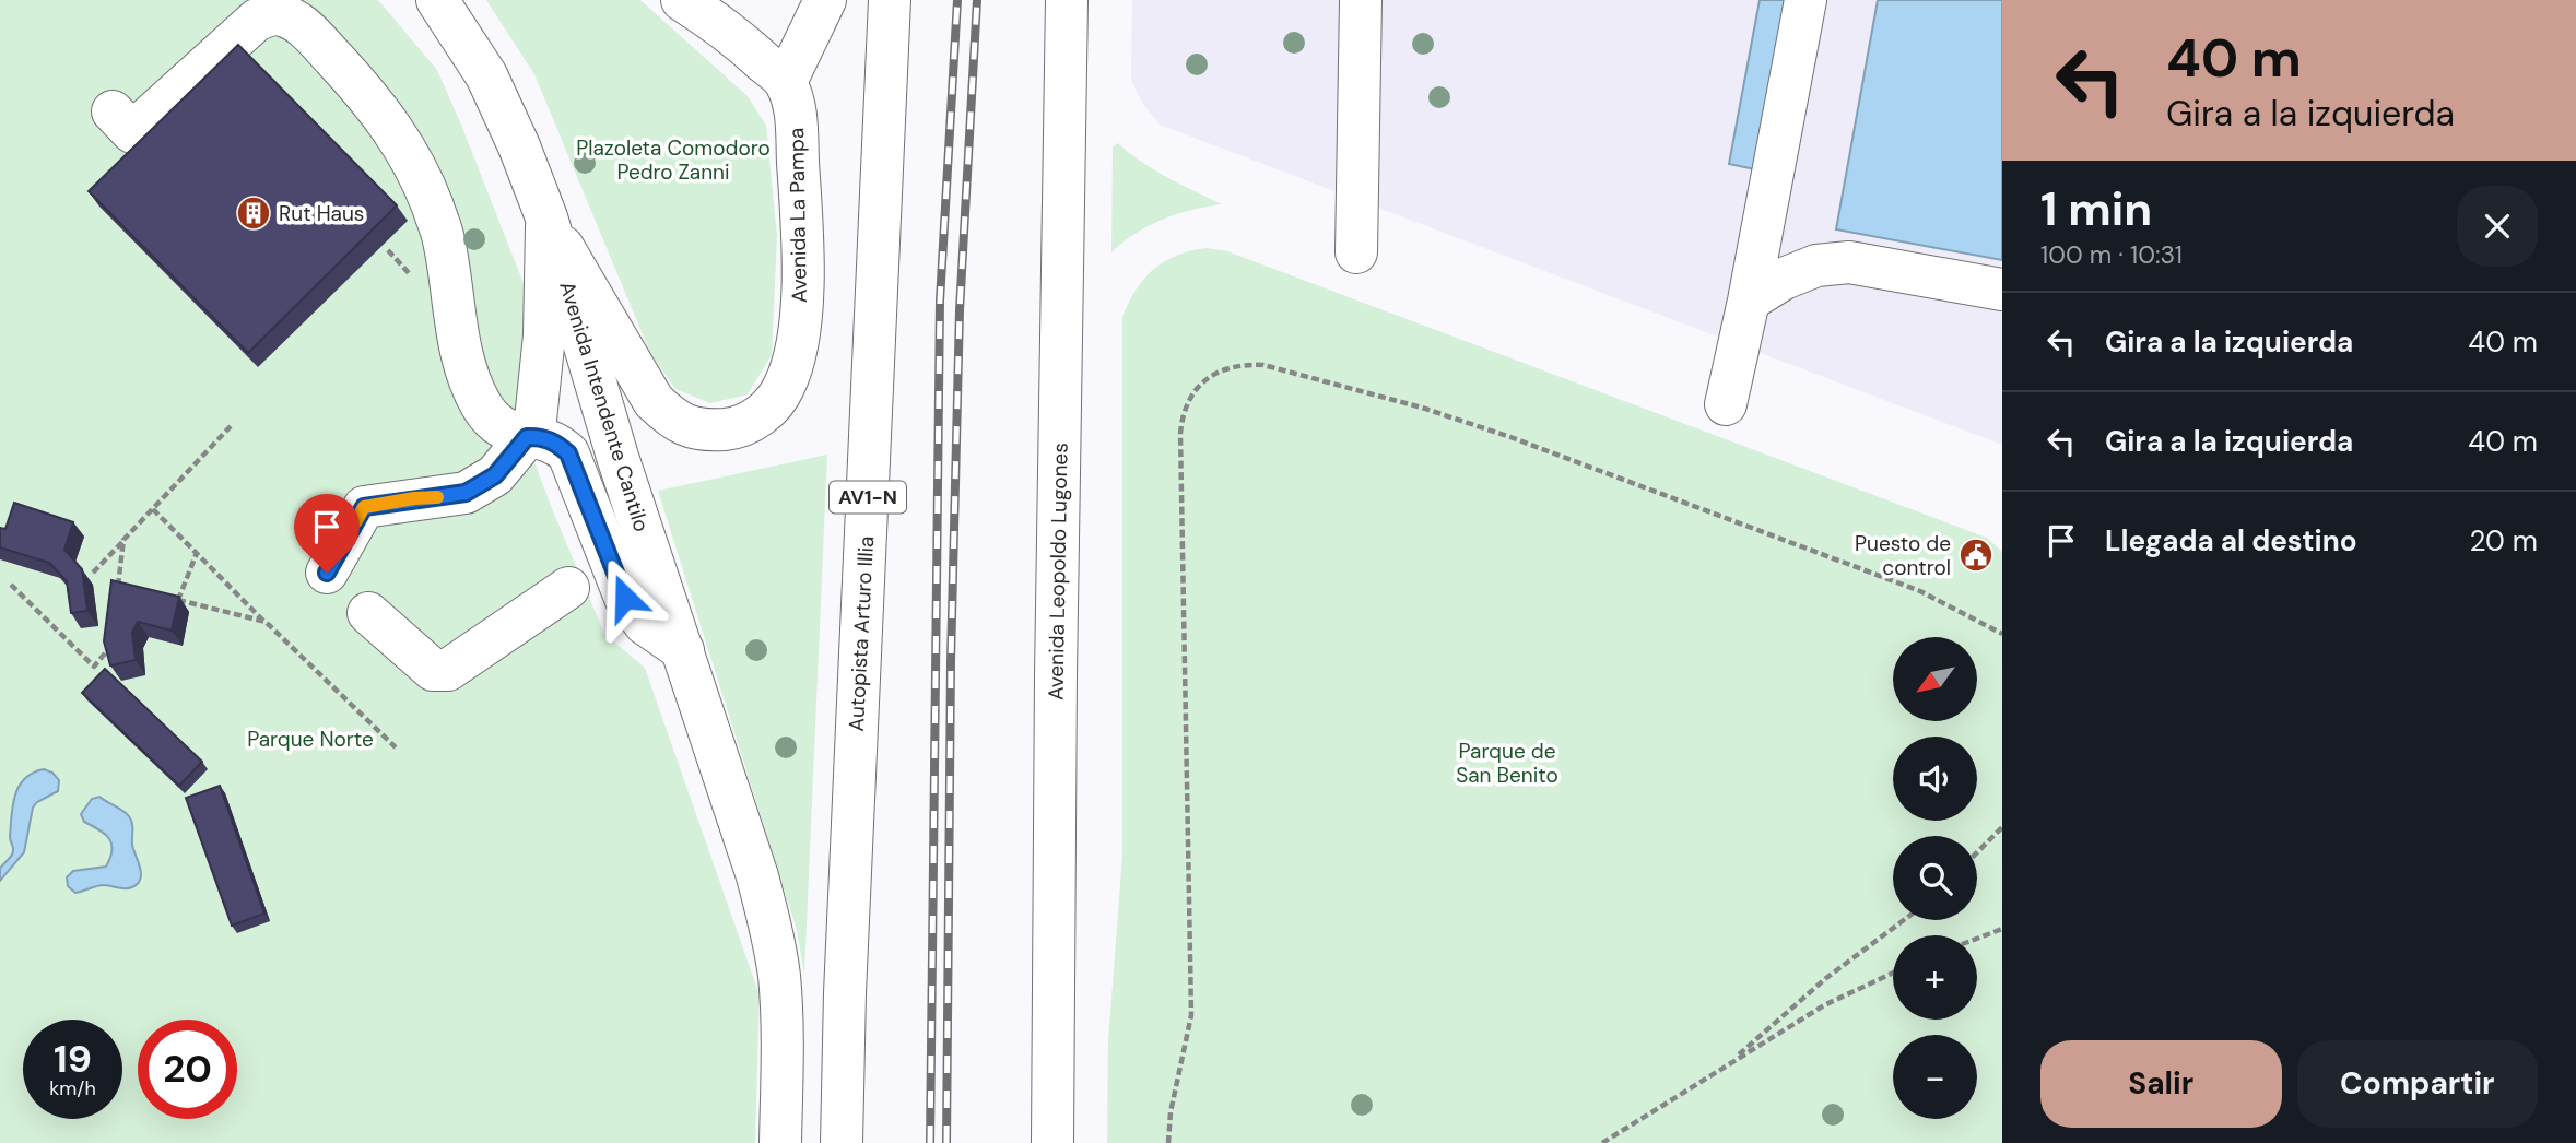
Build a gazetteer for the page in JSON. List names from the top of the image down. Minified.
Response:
{"streets":{"main road":["Avenida La Pampa","Avenida Intendente Cantilo","AV1-N","Avenida Leopoldo Lugones","Autopista Arturo Illia"]},"crossings":[["Avenida La Pampa","Avenida Intendente Cantilo"]],"parks":["Plazoleta Comodoro Pedro Zanni","Parque Norte","Parque de San Benito"],"places":{"building":["Rut Haus"],"public building":["Puesto de control"]},"north":"bottom left","page":{"turn":["40 m","Gira a la izquierda"],"heading":["1 min","100 m · 10:31"],"list":[{"name":"Gira a la izquierda","value":"40 m"},{"name":"Gira a la izquierda","value":"40 m"},{"name":"Llegada al destino","value":"20 m"}],"map_buttons":["+","−"],"speed":"19 km/h","limit":"20","buttons":["Salir","Compartir"]}}
